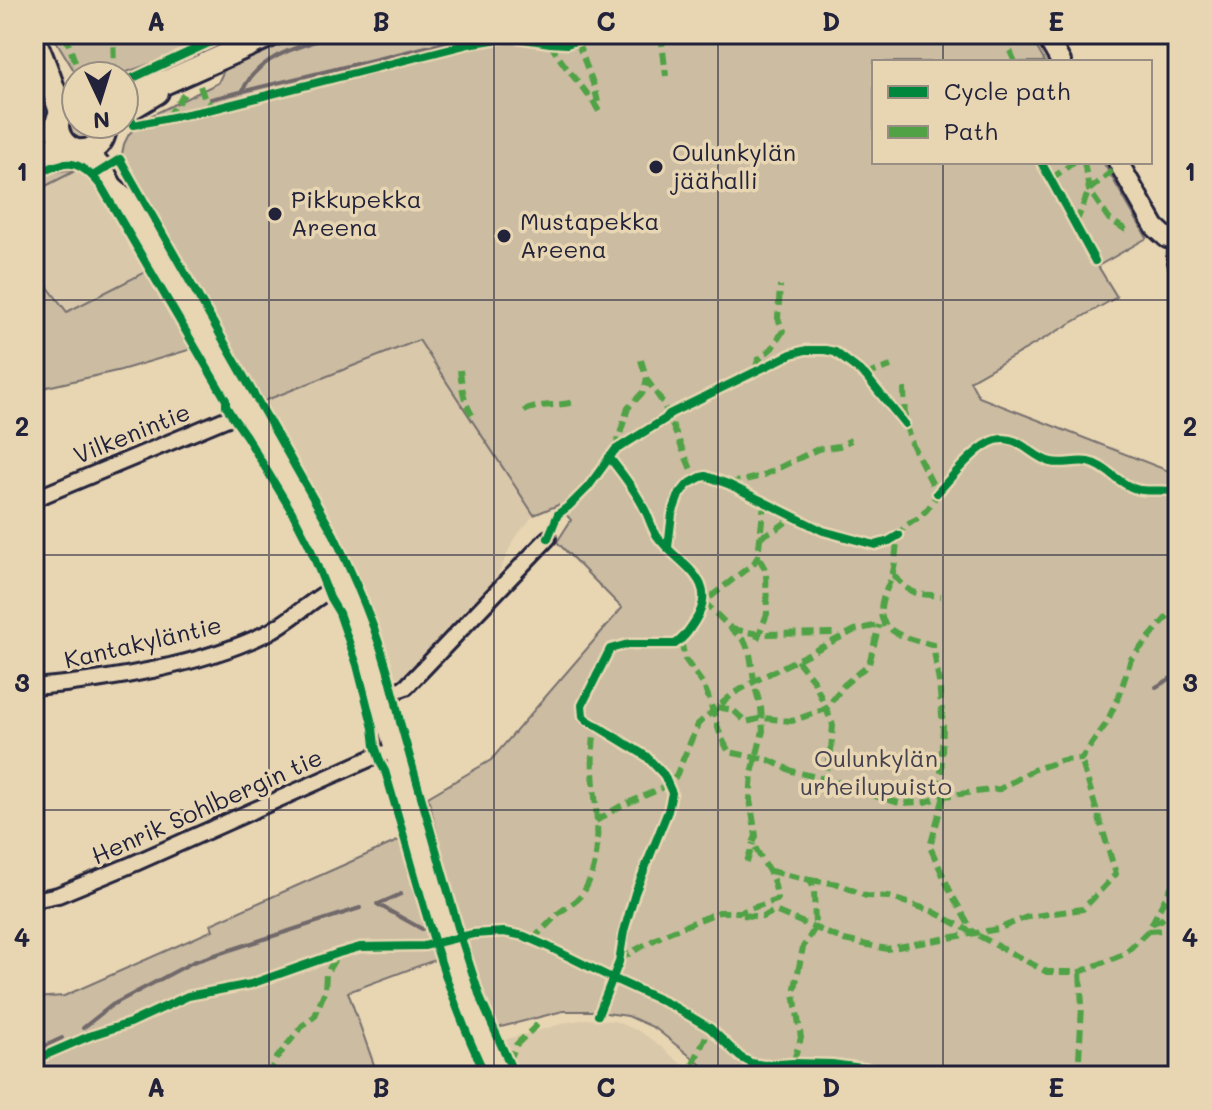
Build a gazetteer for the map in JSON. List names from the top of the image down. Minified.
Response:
{"streets":{"street":["Vilkenintie","Kantakyläntie","Henrik Sohlbergin tie"]},"parks":["Oulunkylän urheilupuisto"],"places":["Oulunkylän jäähalli","Pikkupekka Areena","Mustapekka Areena"],"legend":["Cycle path","Path"],"north":"bottom","grid":{"columns":["A","B","C","D","E"],"rows":["1","2","3","4"]}}
